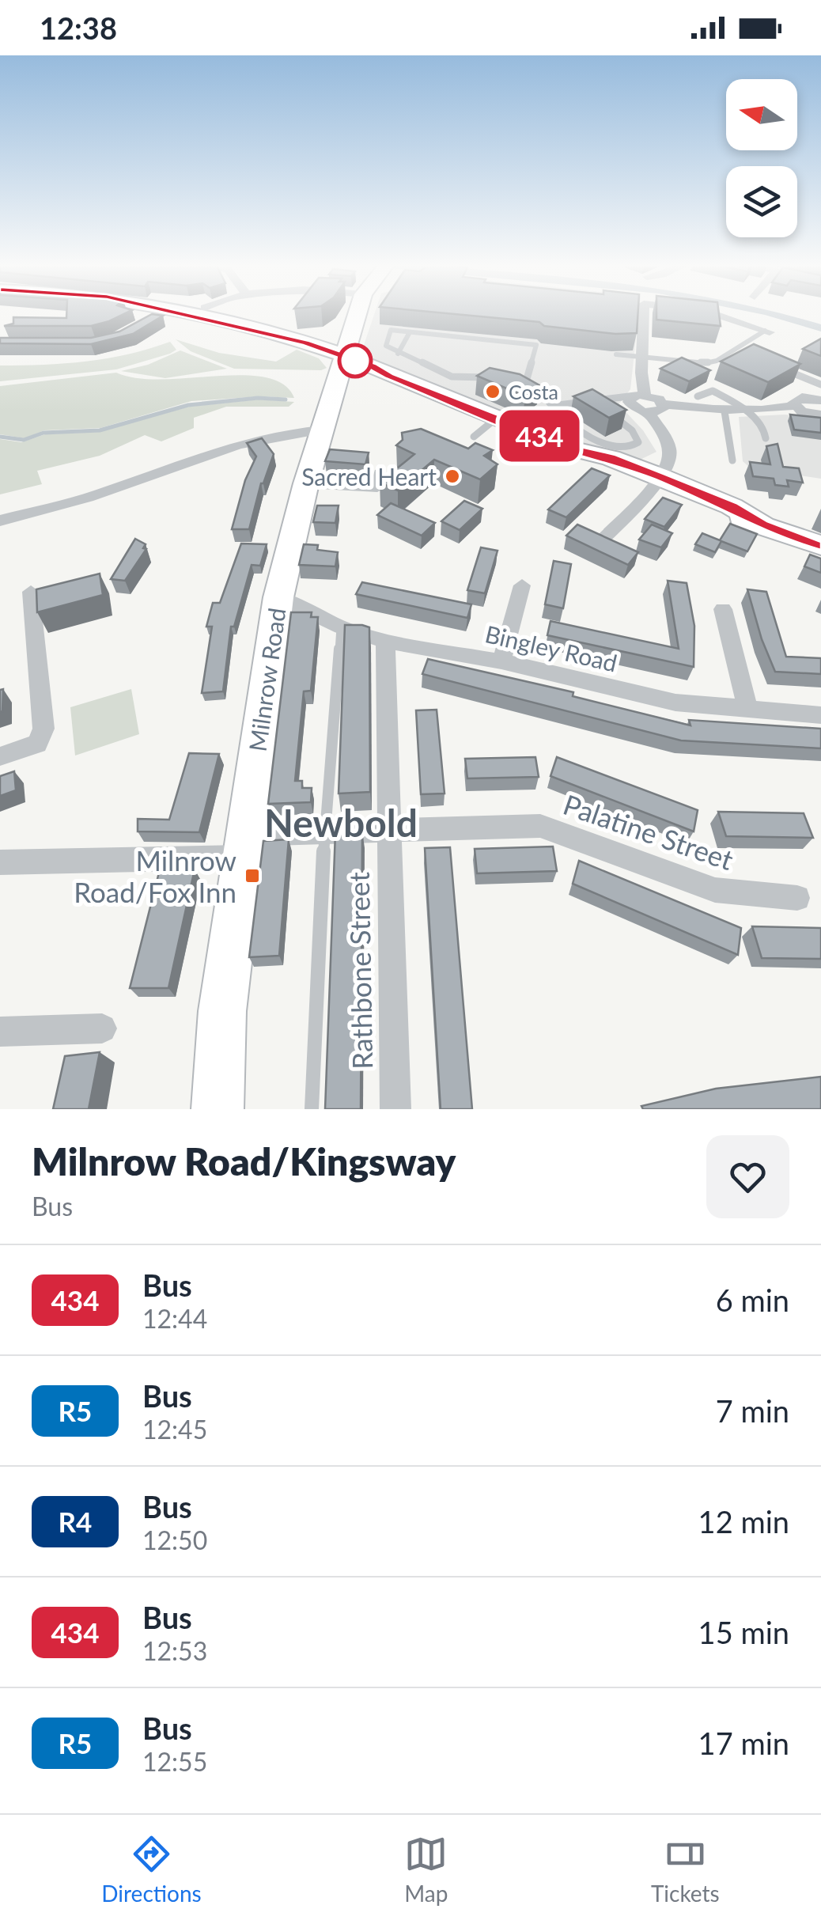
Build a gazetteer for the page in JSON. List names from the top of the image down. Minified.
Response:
{"streets":{"main road":["Milnrow Road"],"street":["Bingley Road","Palatine Street","Rathbone Street"]},"crossings":[["Bingley Road","Milnrow Road"],["Bingley Road","Rathbone Street"],["Milnrow Road","Palatine Street"],["Palatine Street","Rathbone Street"]],"districts":["Newbold"],"places":{"other":["Costa","Sacred Heart"],"transit":["Milnrow Road/Fox Inn"]},"lines":["bus line 434"],"north":"left","page":{"status":"12:38","on_map":"434","heading":["Milnrow Road/Kingsway","Bus"],"list":[{"mark":"434","name":"Bus","note":"12:44","value":"6 min"},{"mark":"R5","name":"Bus","note":"12:45","value":"7 min"},{"mark":"R4","name":"Bus","note":"12:50","value":"12 min"},{"mark":"434","name":"Bus","note":"12:53","value":"15 min"},{"mark":"R5","name":"Bus","note":"12:55","value":"17 min"}],"tabs":["Directions","Map","Tickets"]}}
